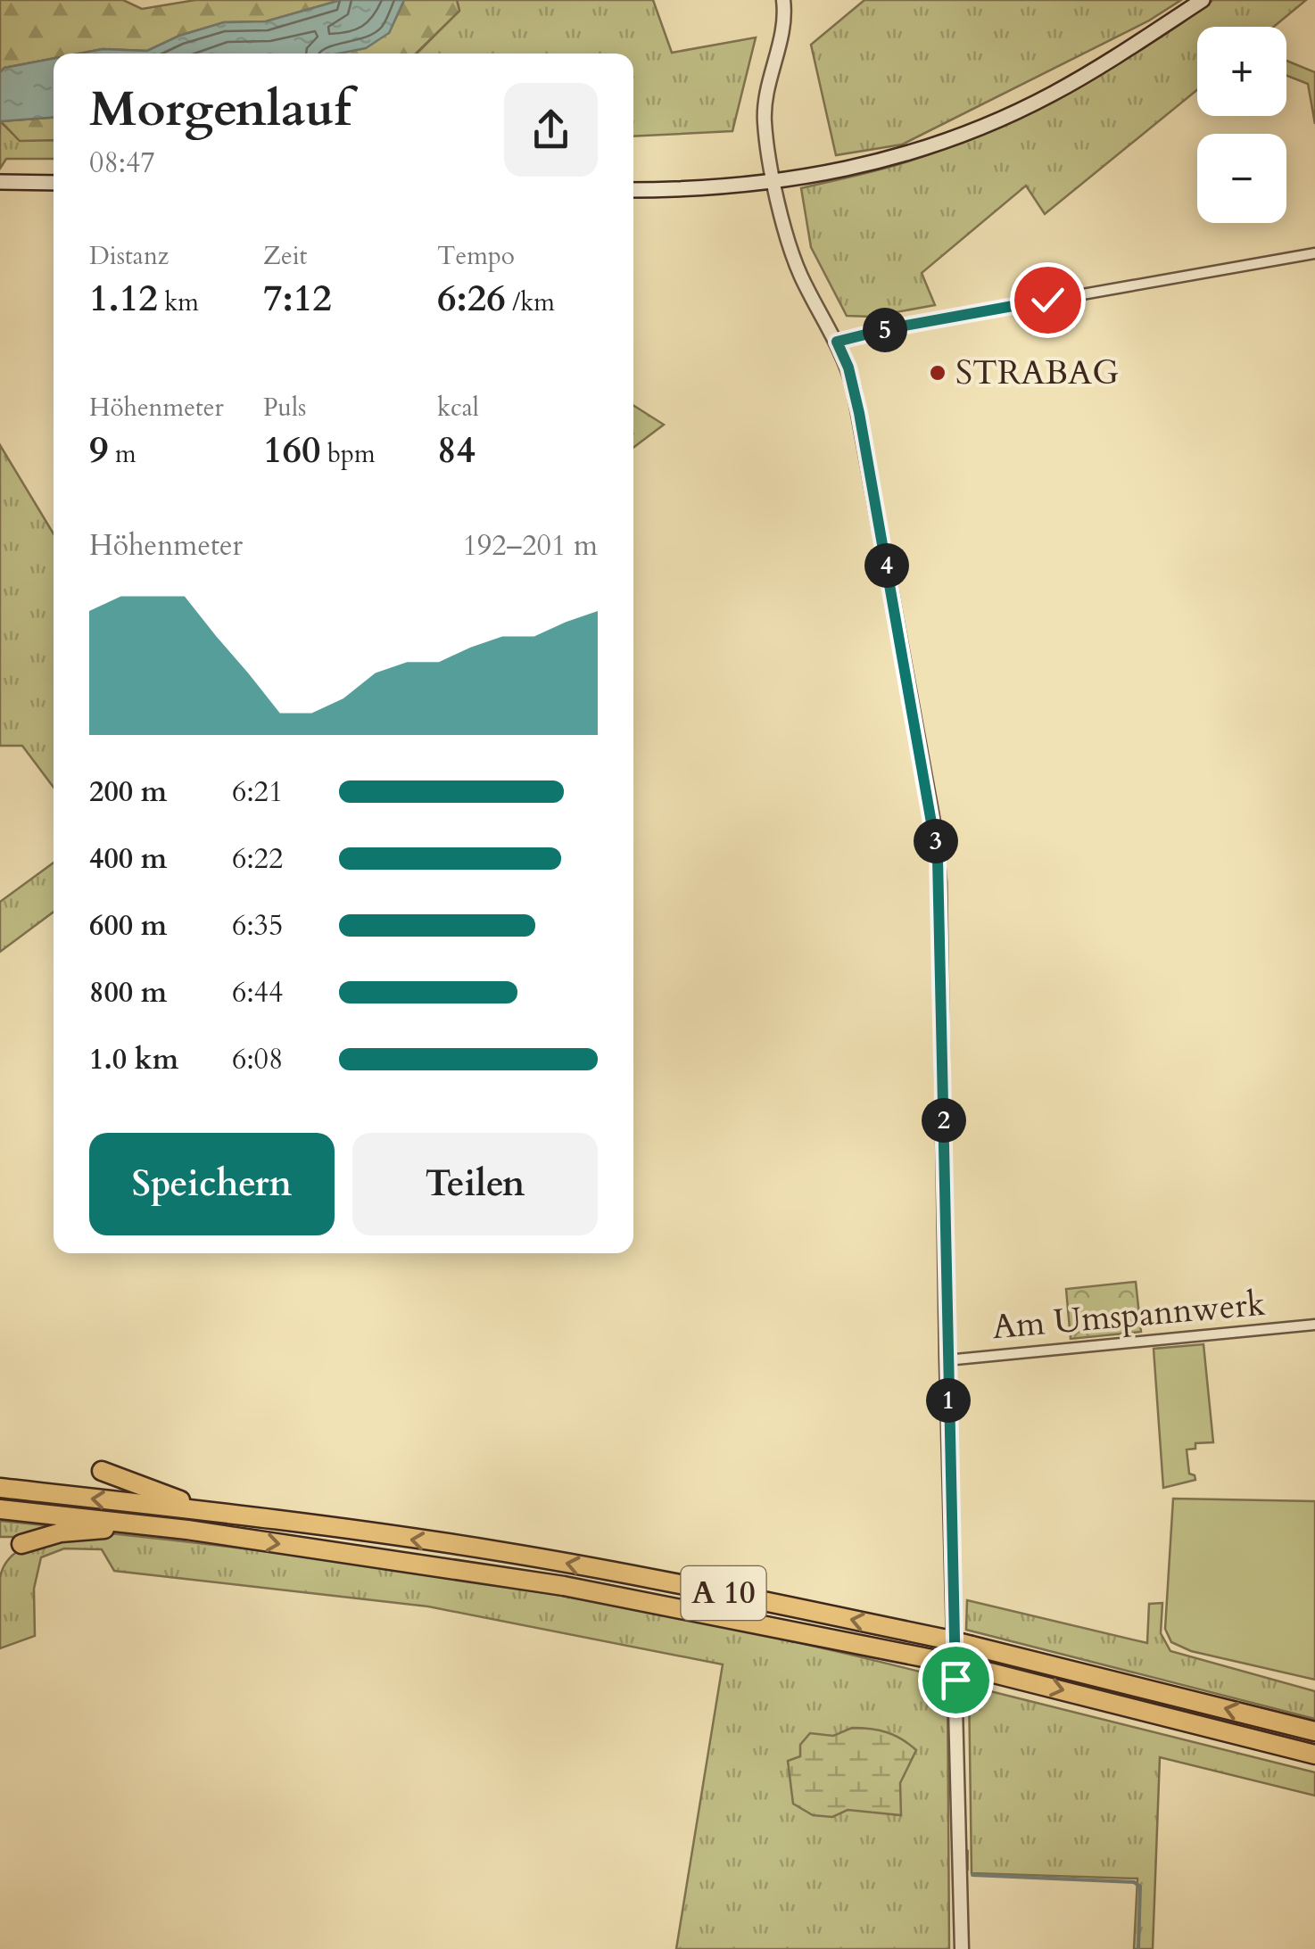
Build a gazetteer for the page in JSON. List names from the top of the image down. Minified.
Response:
{"streets":{"highway":["A 10"],"street":["Am Umspannwerk"]},"places":["STRABAG"],"page":{"map_buttons":["+","−"],"heading":["Morgenlauf","08:47"],"stats":[["Distanz","1.12 km"],["Zeit","7:12"],["Tempo","6:26 /km"],["Höhenmeter","9 m"],["Puls","160 bpm"],["kcal","84"]],"pins":["5","4","3","2","1"],"chart":["Höhenmeter","192–201 m"],"list":[{"name":"200 m","note":"6:21"},{"name":"400 m","note":"6:22"},{"name":"600 m","note":"6:35"},{"name":"800 m","note":"6:44"},{"name":"1.0 km","note":"6:08"}],"buttons":["Speichern","Teilen"]}}
